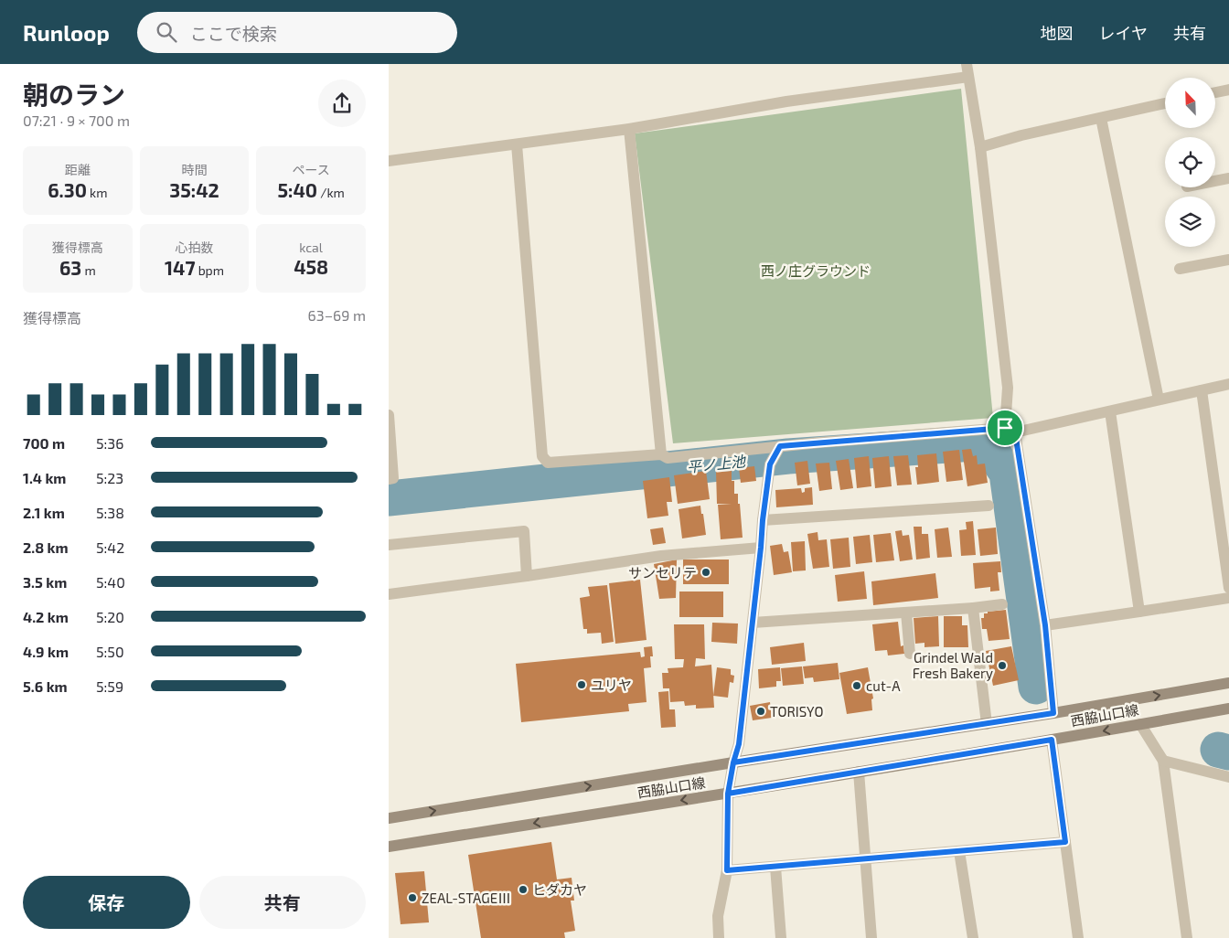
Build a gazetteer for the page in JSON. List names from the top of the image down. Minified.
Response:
{"streets":{"street":["西脇山口線"]},"water":["平ノ上池"],"parks":["西ノ庄グラウンド"],"places":["サンセリテ","Grindel Wald Fresh Bakery","ユリヤ","cut-A","TORISYO","ヒダカヤ","ZEAL-STAGEⅢ"],"north":"top left","page":{"header":"Runloop","search":"ここで検索","nav":["地図","レイヤ","共有"],"heading":["朝のラン","07:21 · 9 × 700 m"],"stats":[["距離","6.30 km"],["時間","35:42"],["ペース","5:40 /km"],["獲得標高","63 m"],["心拍数","147 bpm"],["kcal","458"]],"chart":["獲得標高","63–69 m"],"list":[{"name":"700 m","note":"5:36"},{"name":"1.4 km","note":"5:23"},{"name":"2.1 km","note":"5:38"},{"name":"2.8 km","note":"5:42"},{"name":"3.5 km","note":"5:40"},{"name":"4.2 km","note":"5:20"},{"name":"4.9 km","note":"5:50"},{"name":"5.6 km","note":"5:59"}],"buttons":["保存","共有"]}}
